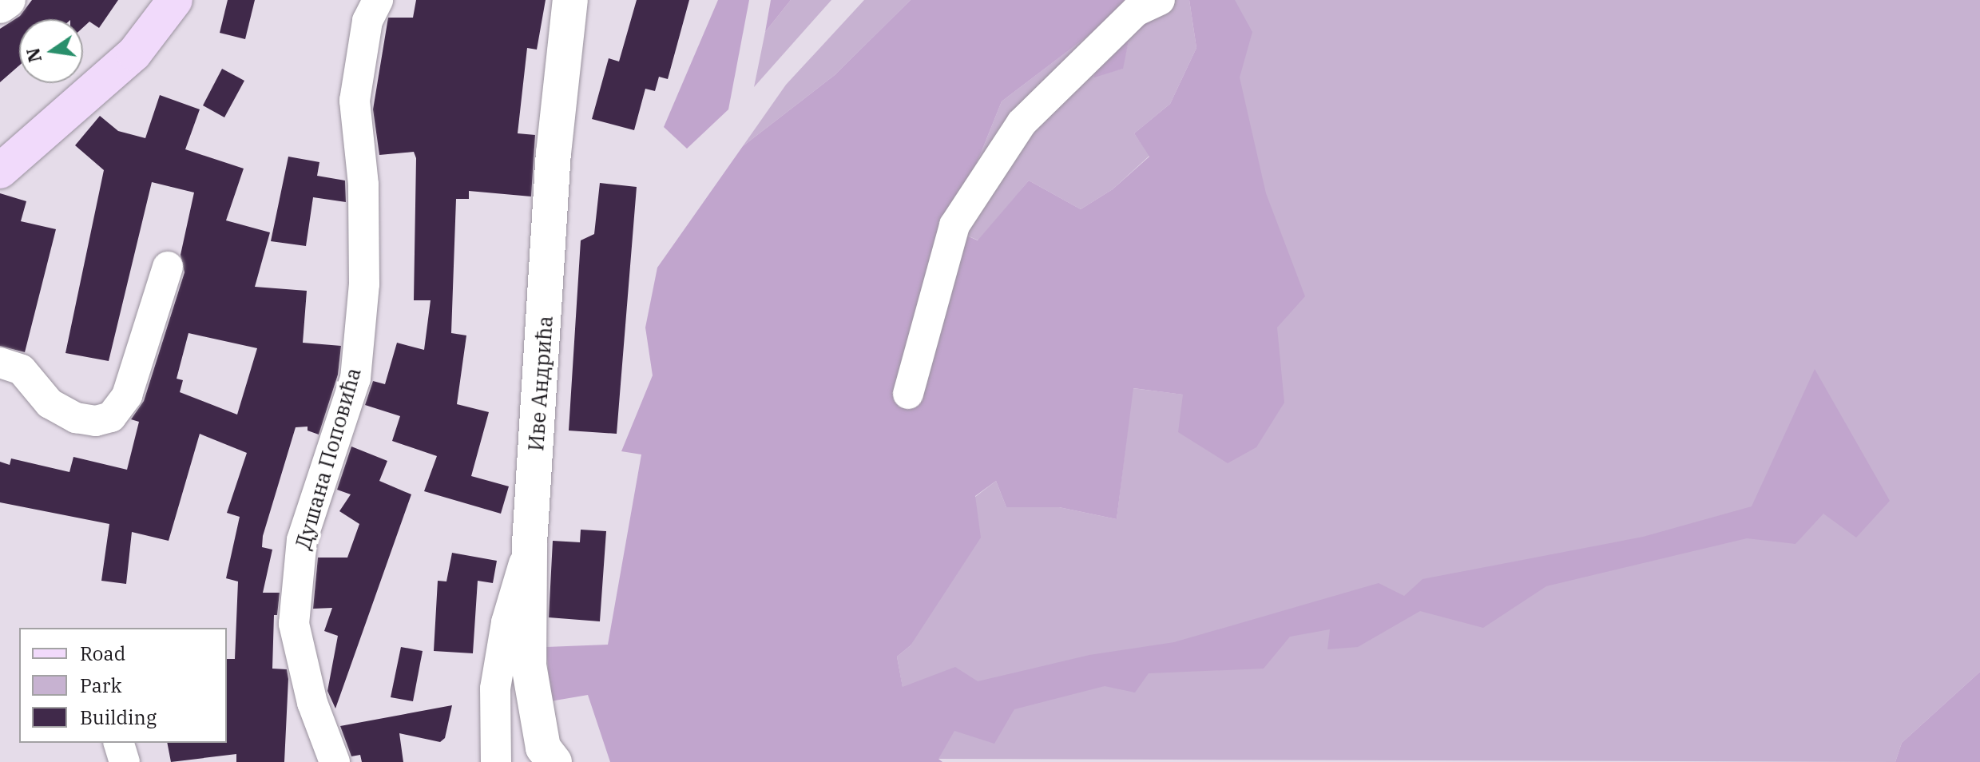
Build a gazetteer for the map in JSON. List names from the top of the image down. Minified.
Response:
{"streets":{"street":["Иве Андрића","Душана Поповића"]},"legend":["Road","Park","Building"],"north":"left"}
